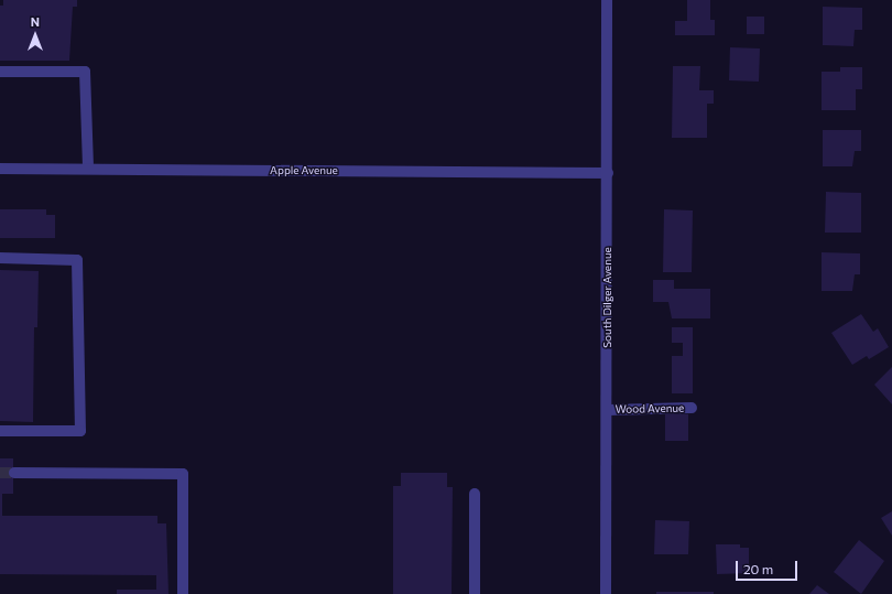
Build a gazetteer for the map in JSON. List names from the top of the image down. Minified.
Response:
{"streets":{"street":["Apple Avenue","South Dilger Avenue","Wood Avenue"]},"crossings":[["Apple Avenue","South Dilger Avenue"],["South Dilger Avenue","Wood Avenue"]],"scale_bar":"20 m","north":"top"}
